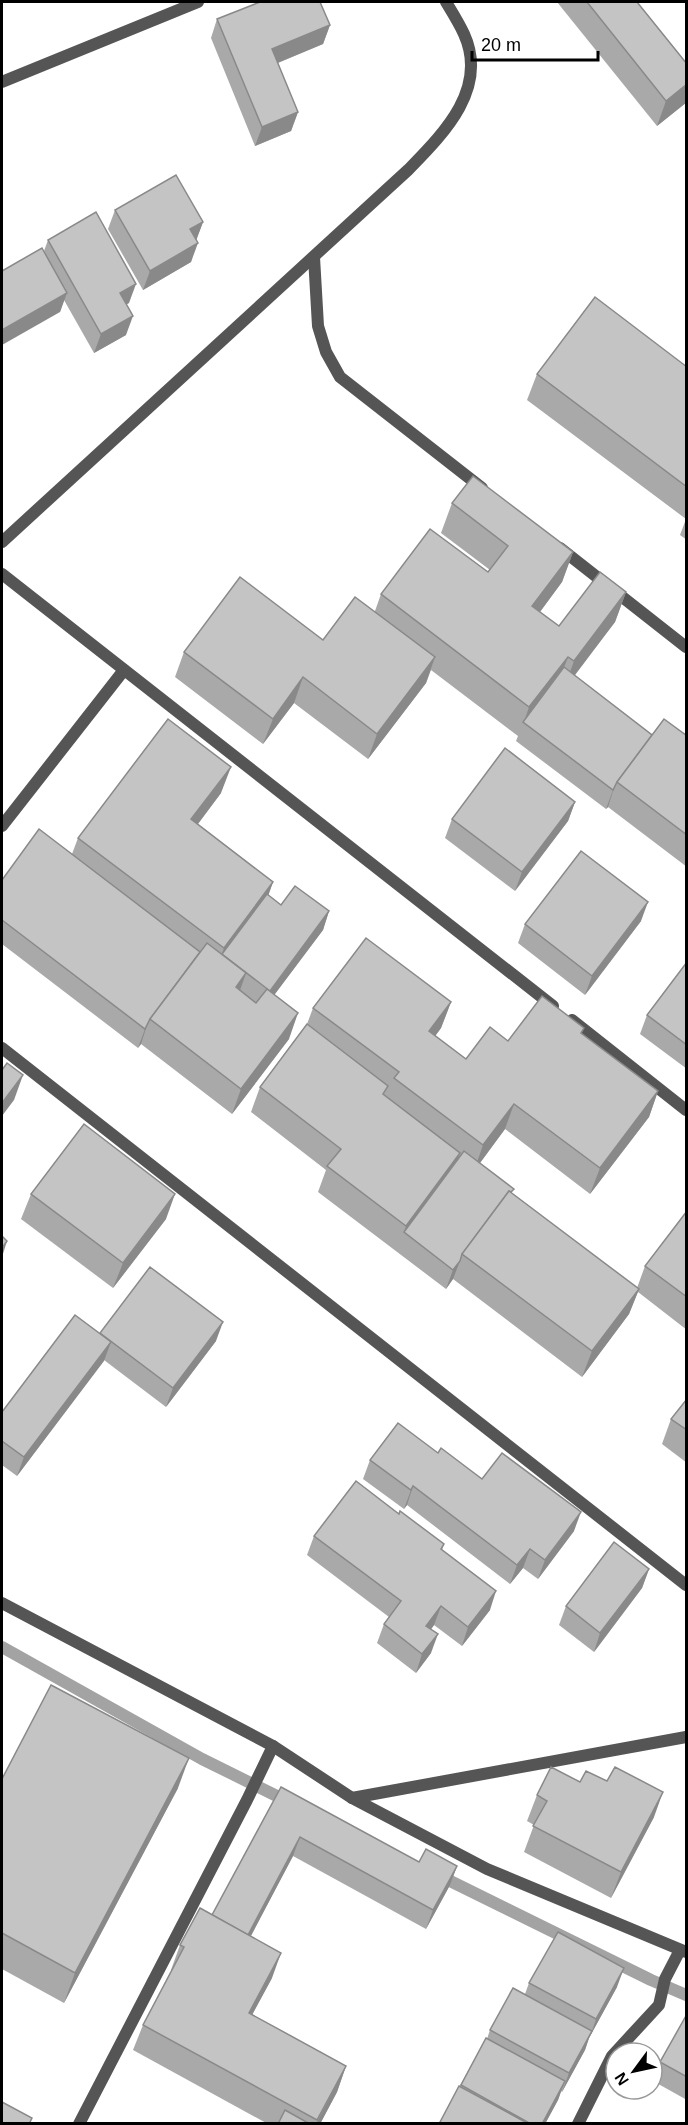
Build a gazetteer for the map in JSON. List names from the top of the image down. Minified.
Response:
{"scale_bar":"20 m","north":"bottom left"}
